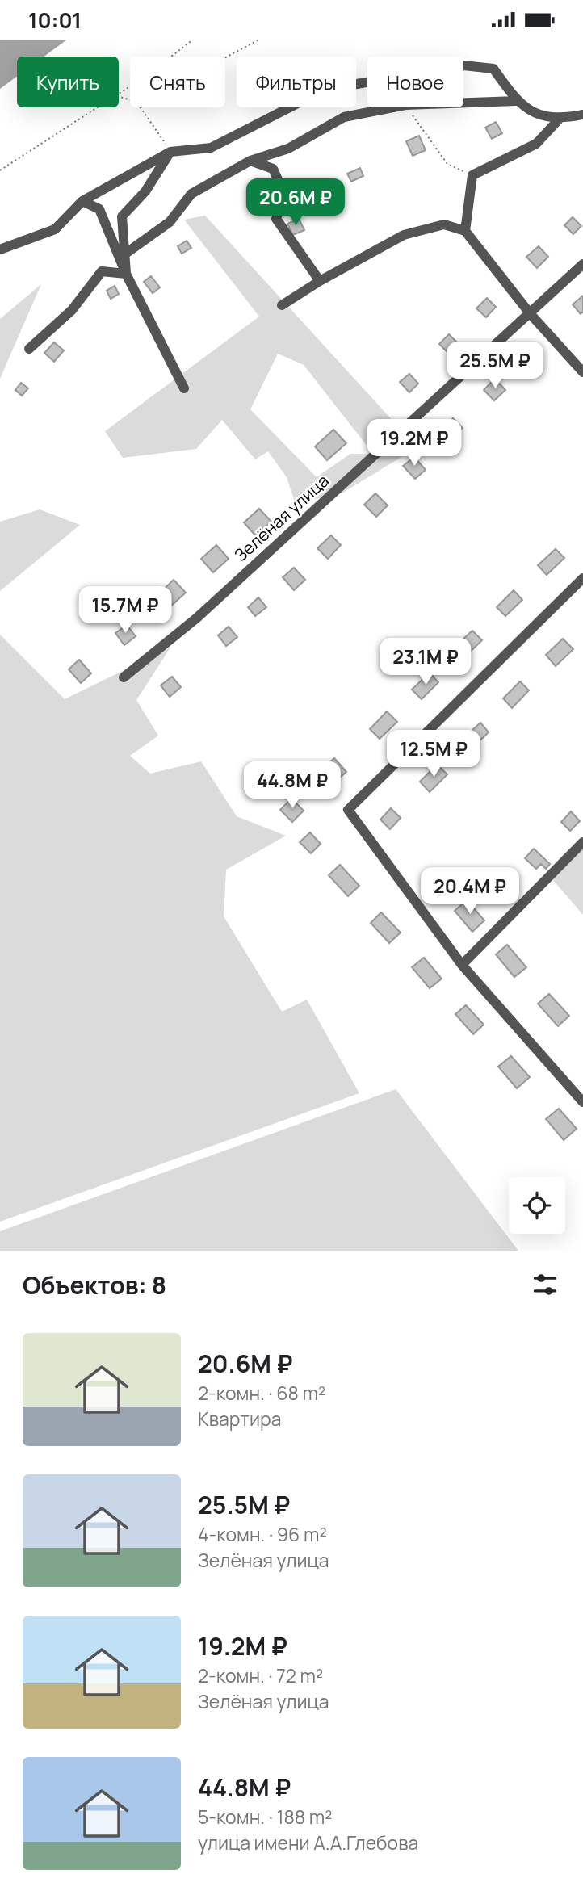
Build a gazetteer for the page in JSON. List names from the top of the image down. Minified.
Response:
{"streets":{"street":["Зелёная улица"]},"page":{"status":"10:01","chip":["Купить","Снять","Фильтры","Новое"],"price":["20.6M ₽","25.5M ₽","19.2M ₽","15.7M ₽","23.1M ₽","12.5M ₽","44.8M ₽","20.4M ₽"],"heading":"Объектов: 8","list":[{"name":"20.6M ₽","note":"2-комн. · 68 m² · Квартира"},{"name":"25.5M ₽","note":"4-комн. · 96 m² · Зелёная улица"},{"name":"19.2M ₽","note":"2-комн. · 72 m² · Зелёная улица"},{"name":"44.8M ₽","note":"5-комн. · 188 m² · улица имени А.А.Глебова"}]}}
